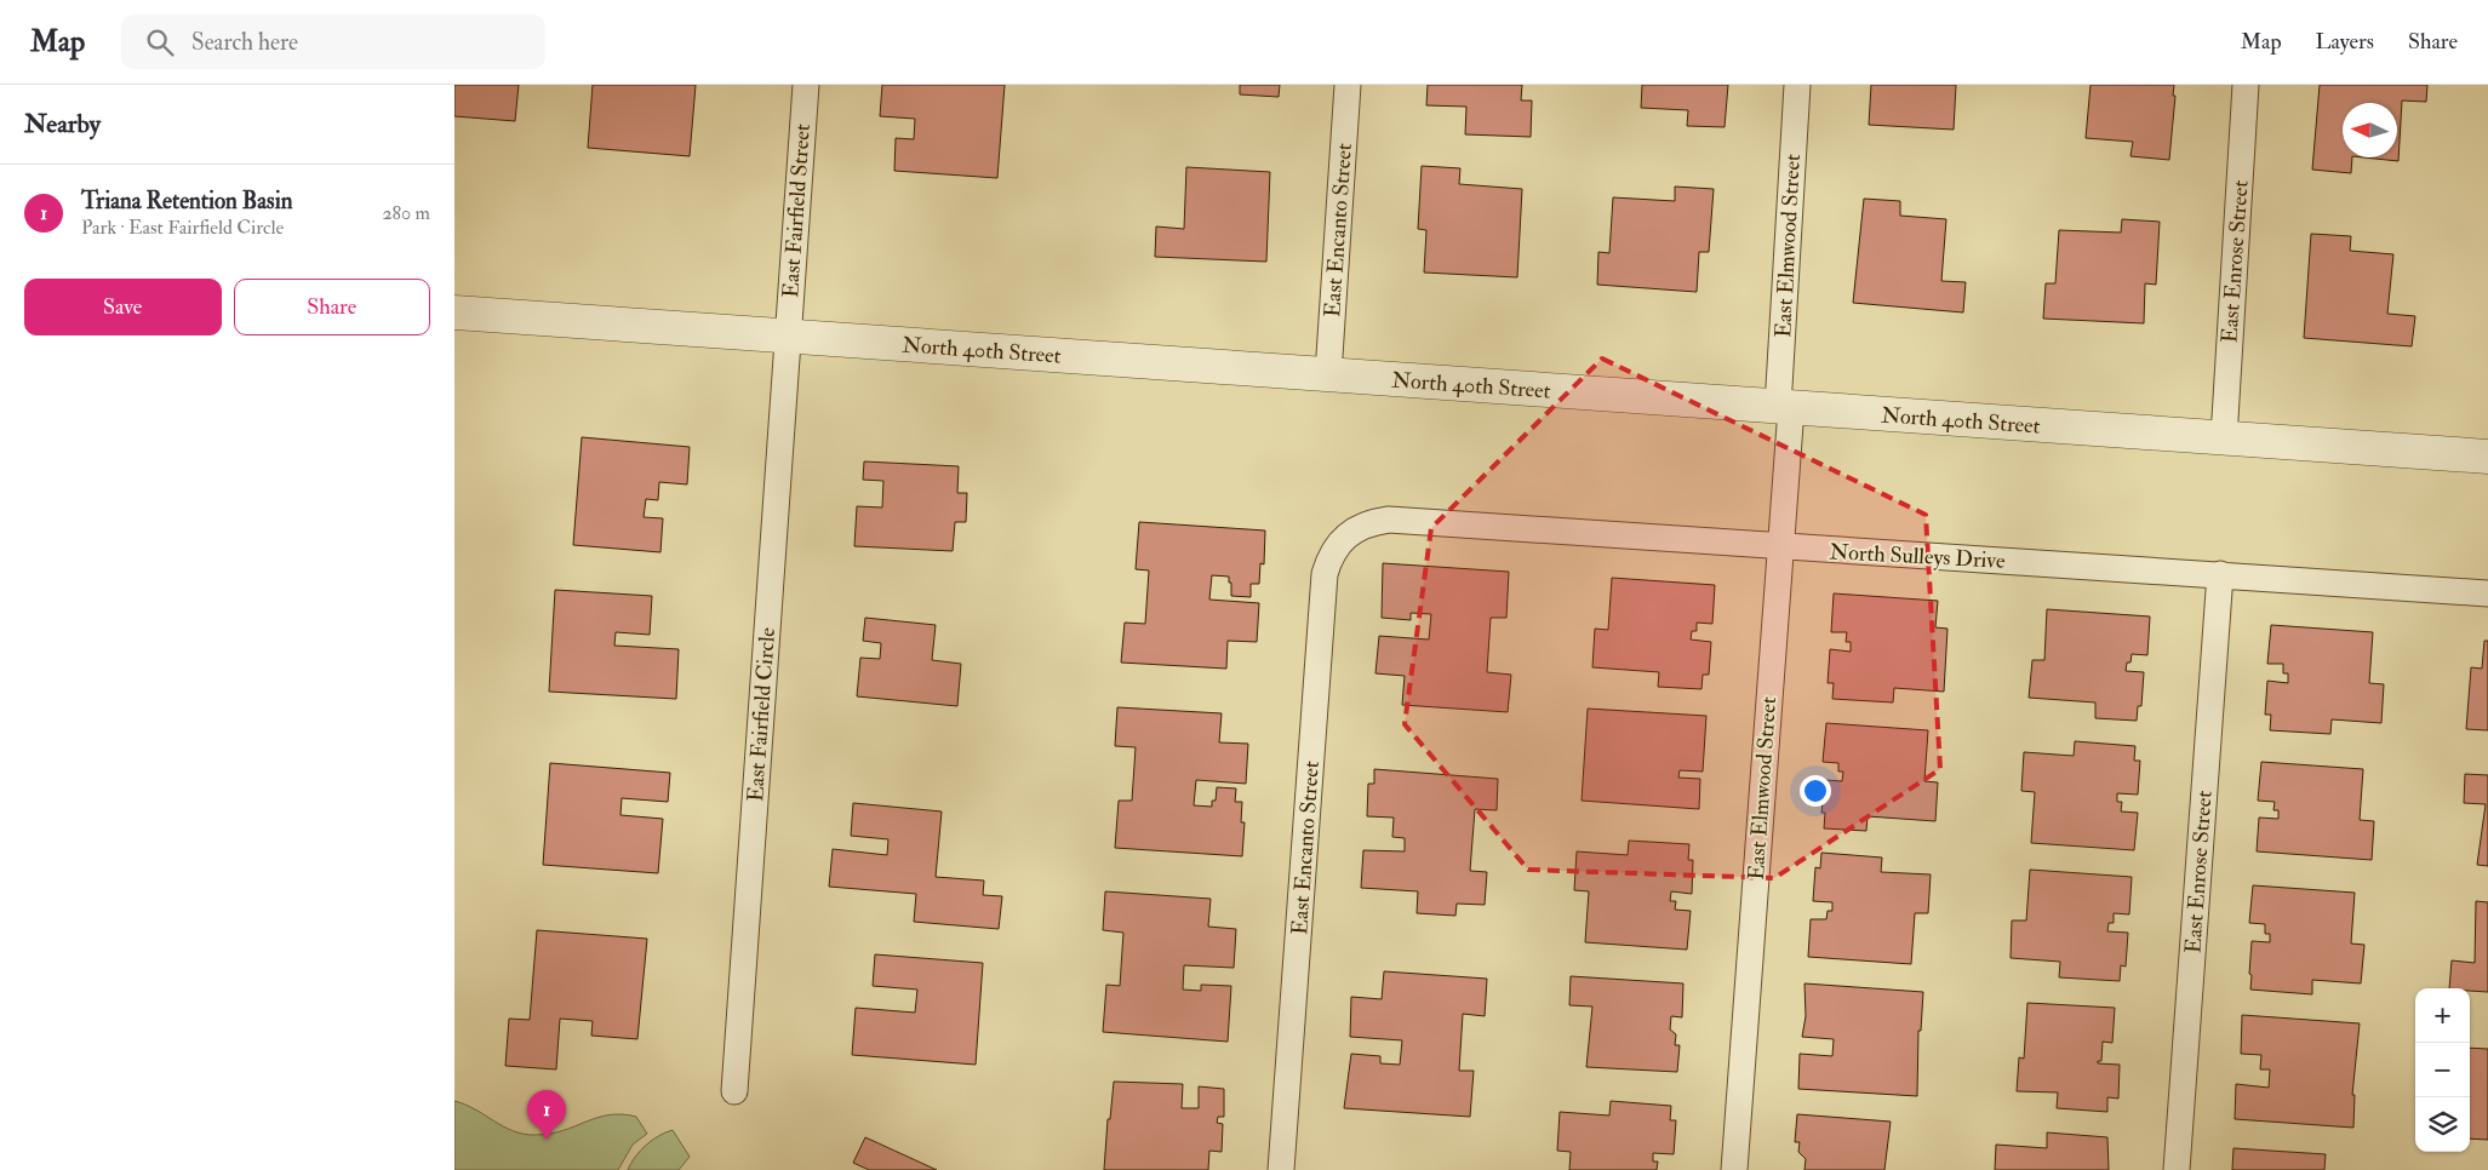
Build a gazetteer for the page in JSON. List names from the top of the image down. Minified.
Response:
{"streets":{"street":["East Fairfield Street","East Encanto Street","East Elmwood Street","East Enrose Street","North 40th Street","North Sulleys Drive","East Fairfield Circle"]},"crossings":[["East Fairfield Street","North 40th Street"],["East Fairfield Street","East Fairfield Circle"],["East Encanto Street","North 40th Street"],["East Encanto Street","North Sulleys Drive"],["East Elmwood Street","North 40th Street"],["East Elmwood Street","North Sulleys Drive"],["East Enrose Street","North 40th Street"],["East Enrose Street","North Sulleys Drive"],["North 40th Street","East Fairfield Circle"]],"north":"left","page":{"header":"Map","search":"Search here","nav":["Map","Layers","Share"],"heading":"Nearby","list":[{"mark":"1","name":"Triana Retention Basin","note":"Park · East Fairfield Circle","value":"280 m"}],"buttons":["Save","Share"],"map_buttons":["+","−"],"pins":"1"}}
